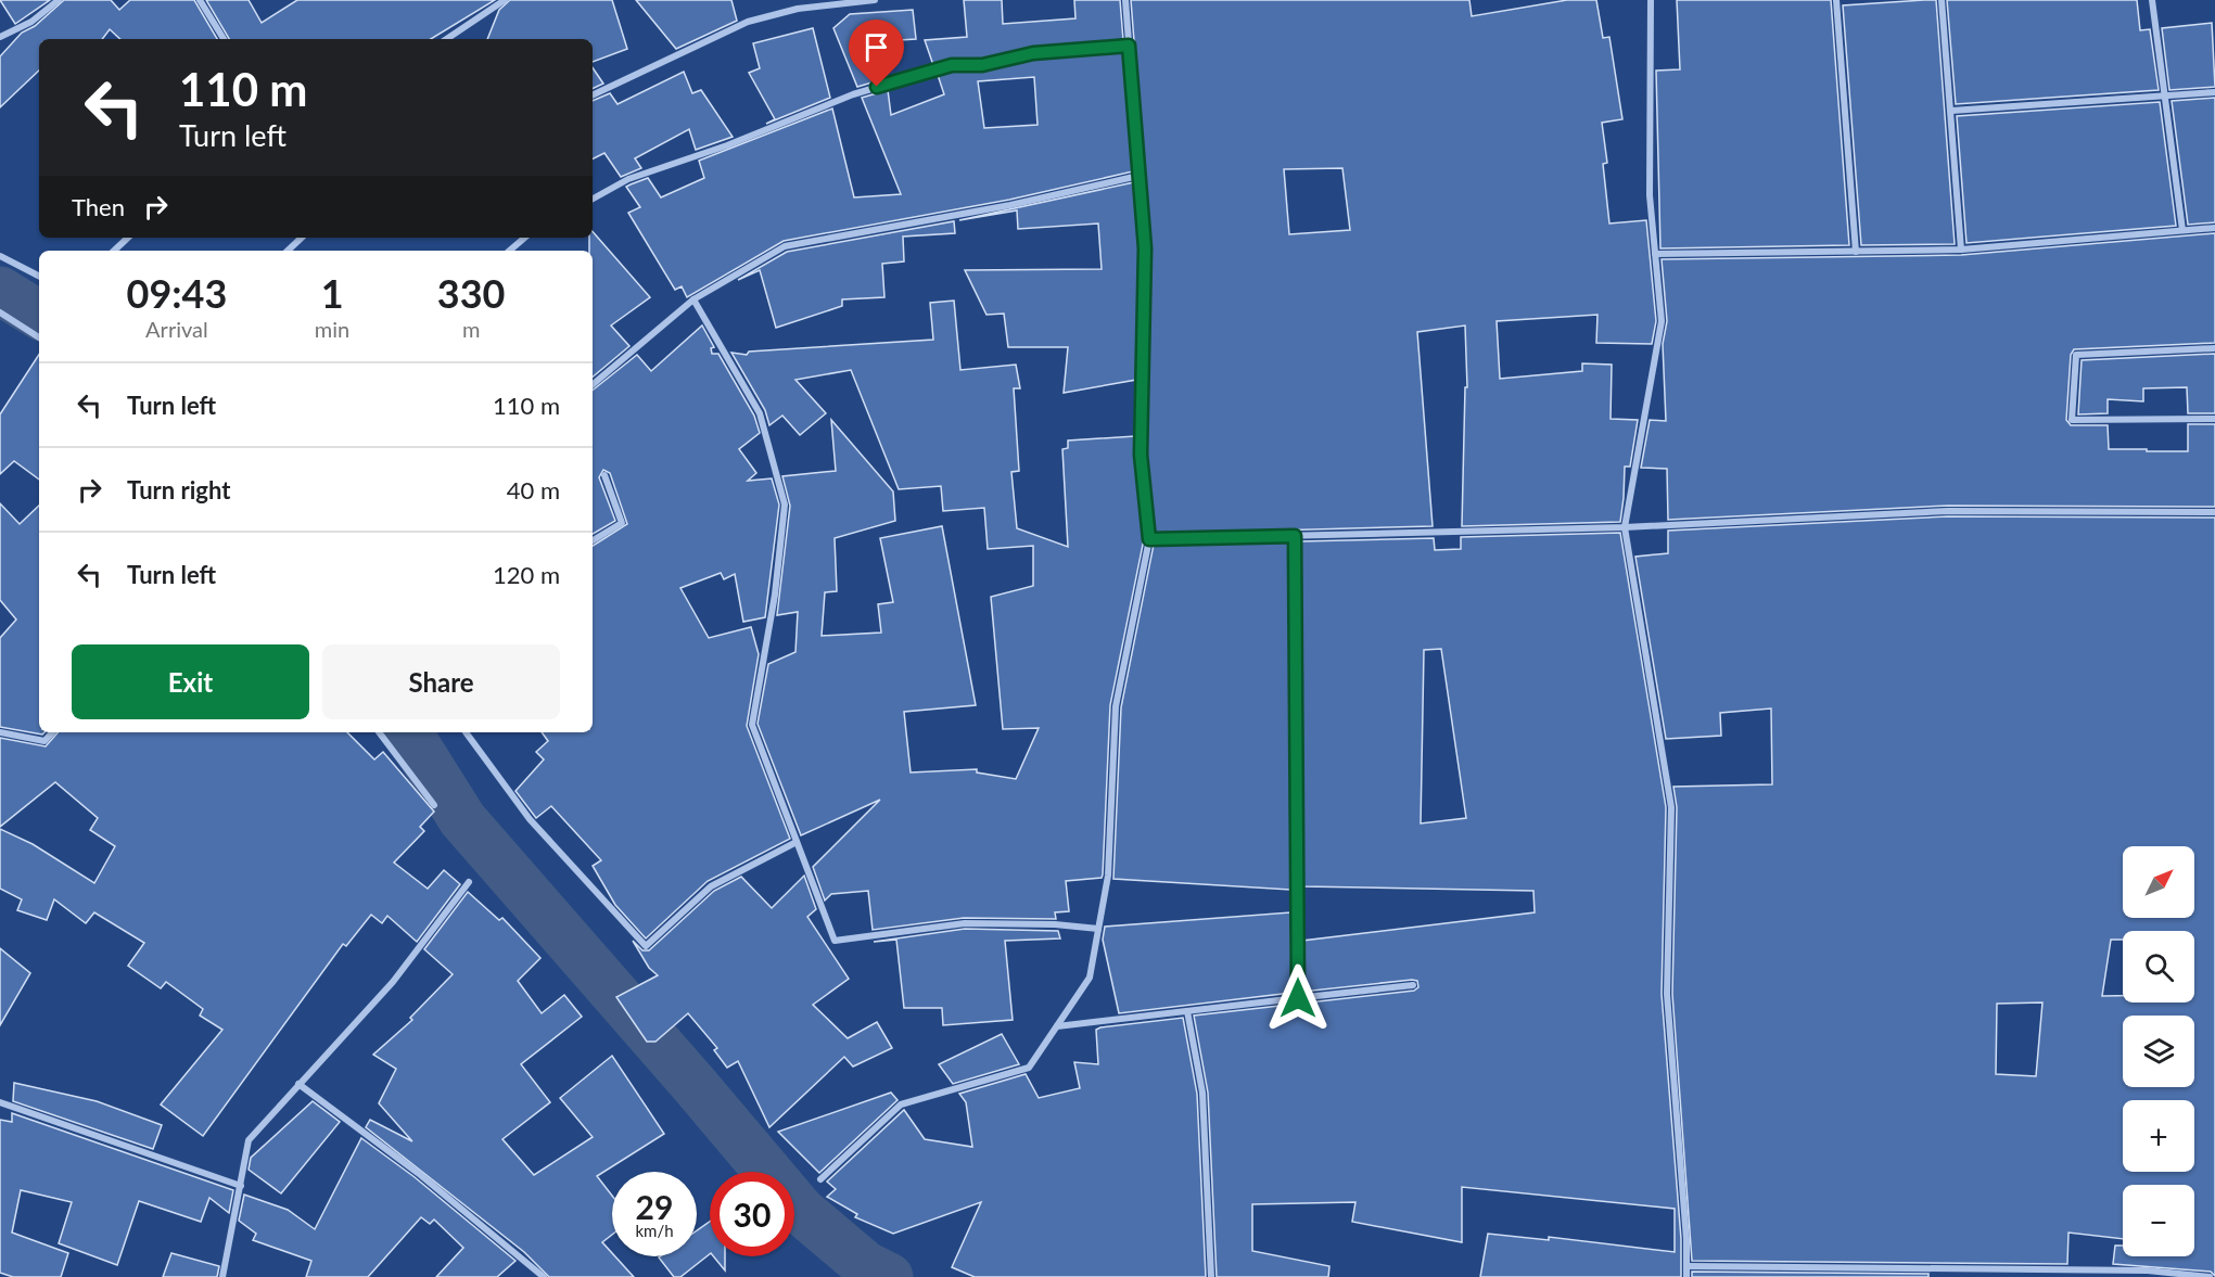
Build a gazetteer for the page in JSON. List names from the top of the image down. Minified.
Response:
{"north":"top right","page":{"turn":["110 m","Turn left"],"then":"Then","eta":["09:43","Arrival","1","min","330","m"],"list":[{"name":"Turn left","value":"110 m"},{"name":"Turn right","value":"40 m"},{"name":"Turn left","value":"120 m"}],"buttons":["Exit","Share"],"map_buttons":["+","−"],"speed":"29 km/h","limit":"30"}}
